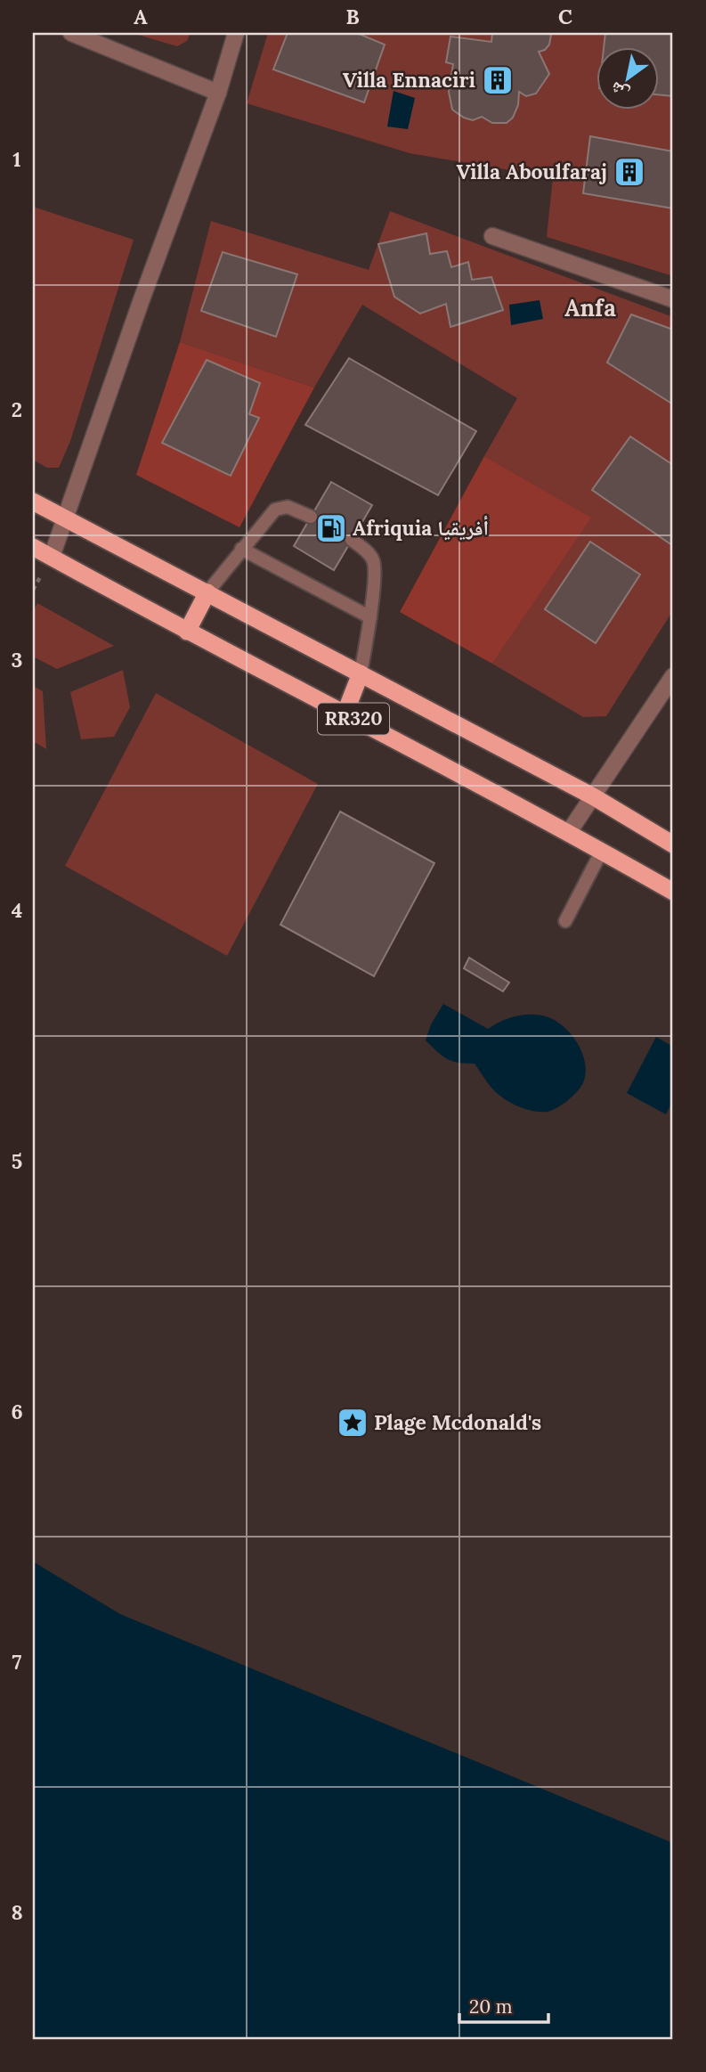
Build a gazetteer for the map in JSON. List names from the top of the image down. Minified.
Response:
{"streets":{"highway":["RR320"]},"districts":["Anfa"],"places":{"building":["Villa Ennaciri","Villa Aboulfaraj"],"fuel station":["Afriquia أفريقيا"],"place":["Plage Mcdonald's"]},"scale_bar":"20 m","north":"bottom left","grid":{"columns":["A","B","C"],"rows":["1","2","3","4","5","6","7","8"]}}
